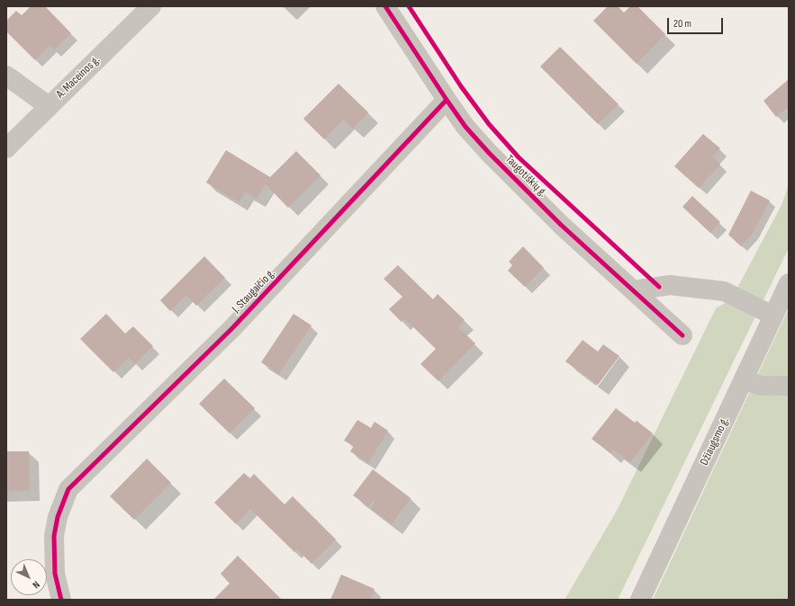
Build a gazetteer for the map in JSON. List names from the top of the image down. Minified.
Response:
{"streets":{"street":["A. Maceinos g.","Taugotiškių g.","J. Staugaičio g.","Džiaugsmo g."]},"crossings":[["Taugotiškių g.","J. Staugaičio g."]],"scale_bar":"20 m","north":"bottom right"}
